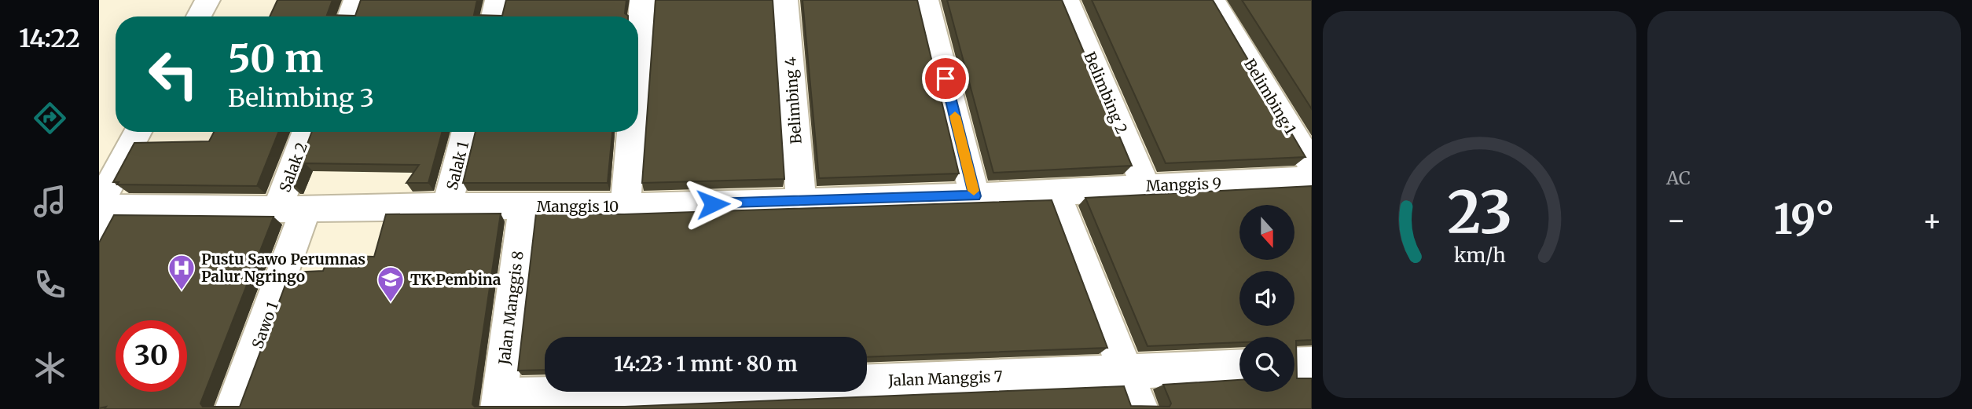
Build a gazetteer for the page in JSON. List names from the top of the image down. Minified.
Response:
{"streets":{"street":["Belimbing 2","Belimbing 1","Belimbing 4","Salak 1","Salak 2","Manggis 9","Manggis 10","Jalan Manggis 8","Sawo 1","Jalan Manggis 7"]},"crossings":[["Belimbing 2","Manggis 9"],["Belimbing 4","Manggis 10"],["Salak 1","Manggis 10"],["Salak 2","Manggis 10"],["Salak 2","Sawo 1"],["Manggis 9","Manggis 10"],["Manggis 10","Jalan Manggis 8"],["Manggis 10","Sawo 1"],["Jalan Manggis 8","Jalan Manggis 7"]],"places":{"hospital":["Pustu Sawo Perumnas Palur Ngringo"],"school or university":["TK Pembina"]},"north":"bottom","page":{"tabs":"14:22","tile":"AC","turn":["50 m","Belimbing 3"],"heat":["−","19°","+"],"limit":"30","trip":"14:23 · 1 mnt · 80 m","gauge":["23","km/h"]}}
